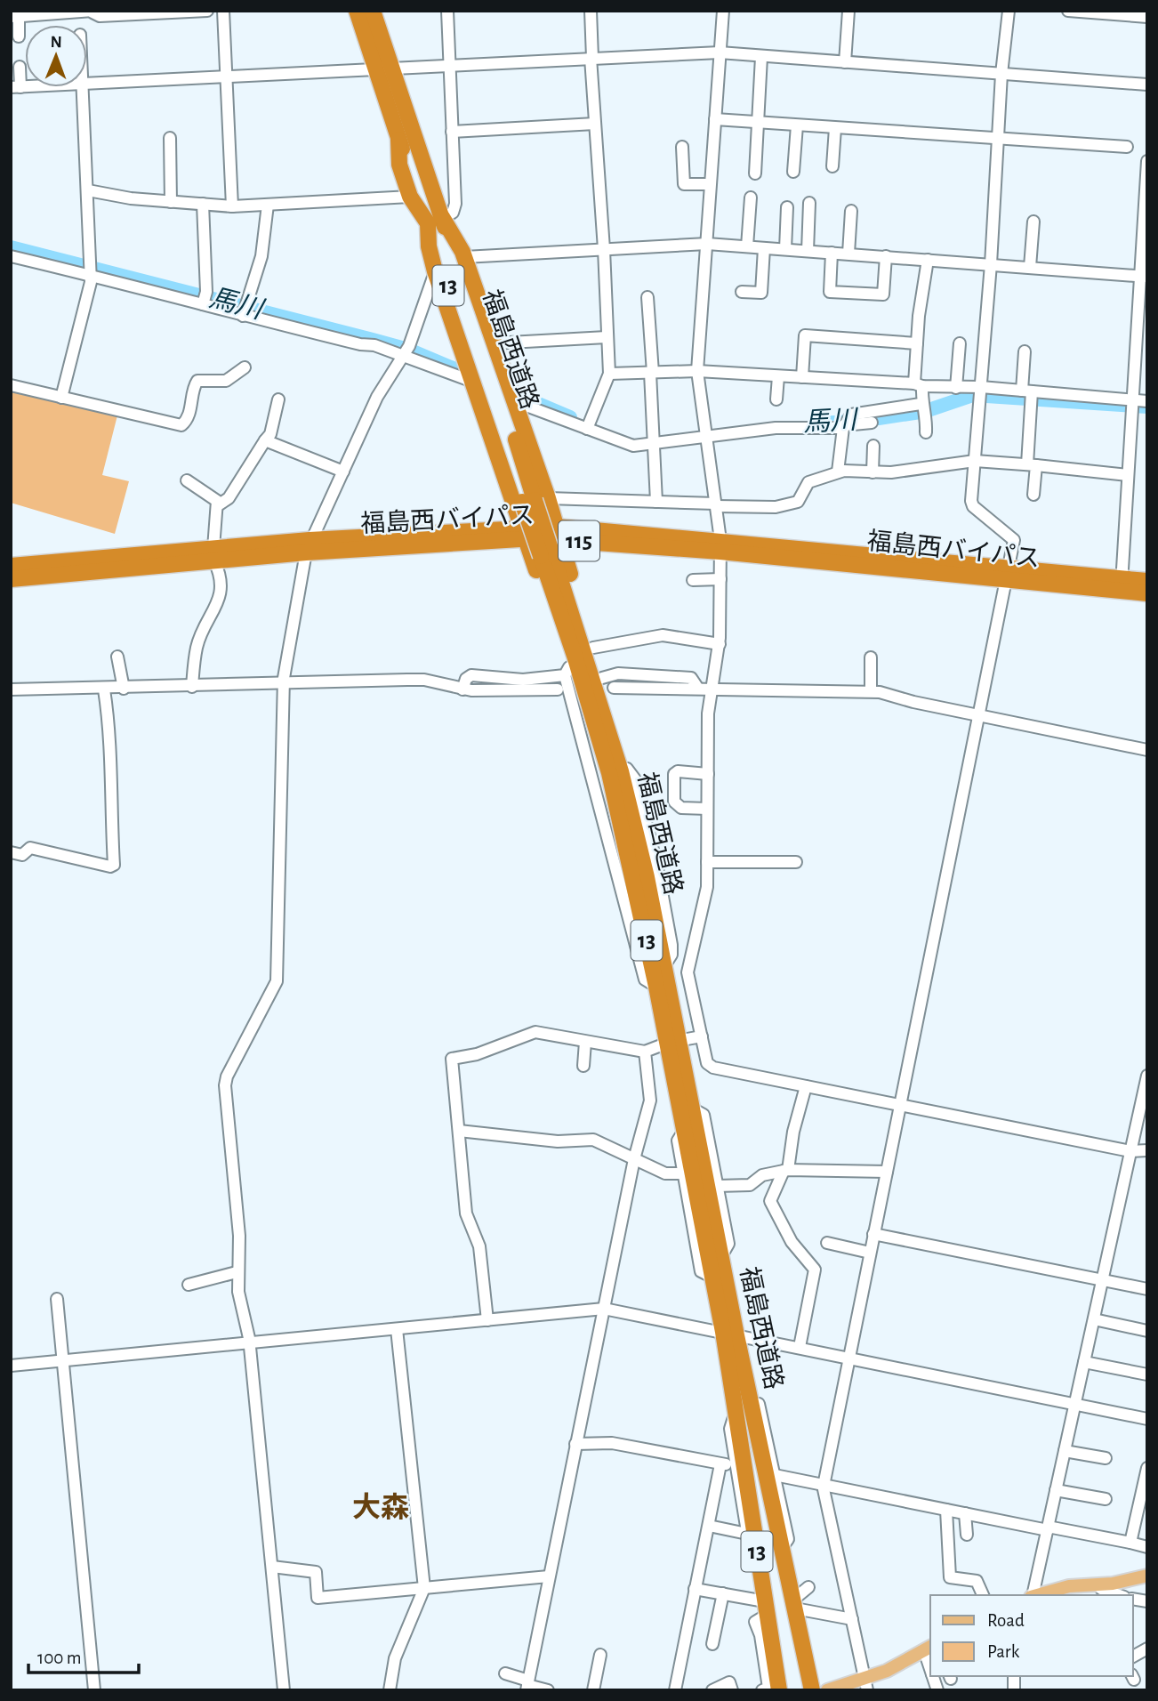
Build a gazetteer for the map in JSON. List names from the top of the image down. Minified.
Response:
{"streets":{"highway":["13","福島西道路","福島西バイパス","115"]},"districts":["大森"],"water":["馬川"],"legend":["Road","Park"],"scale_bar":"100 m","north":"top"}
